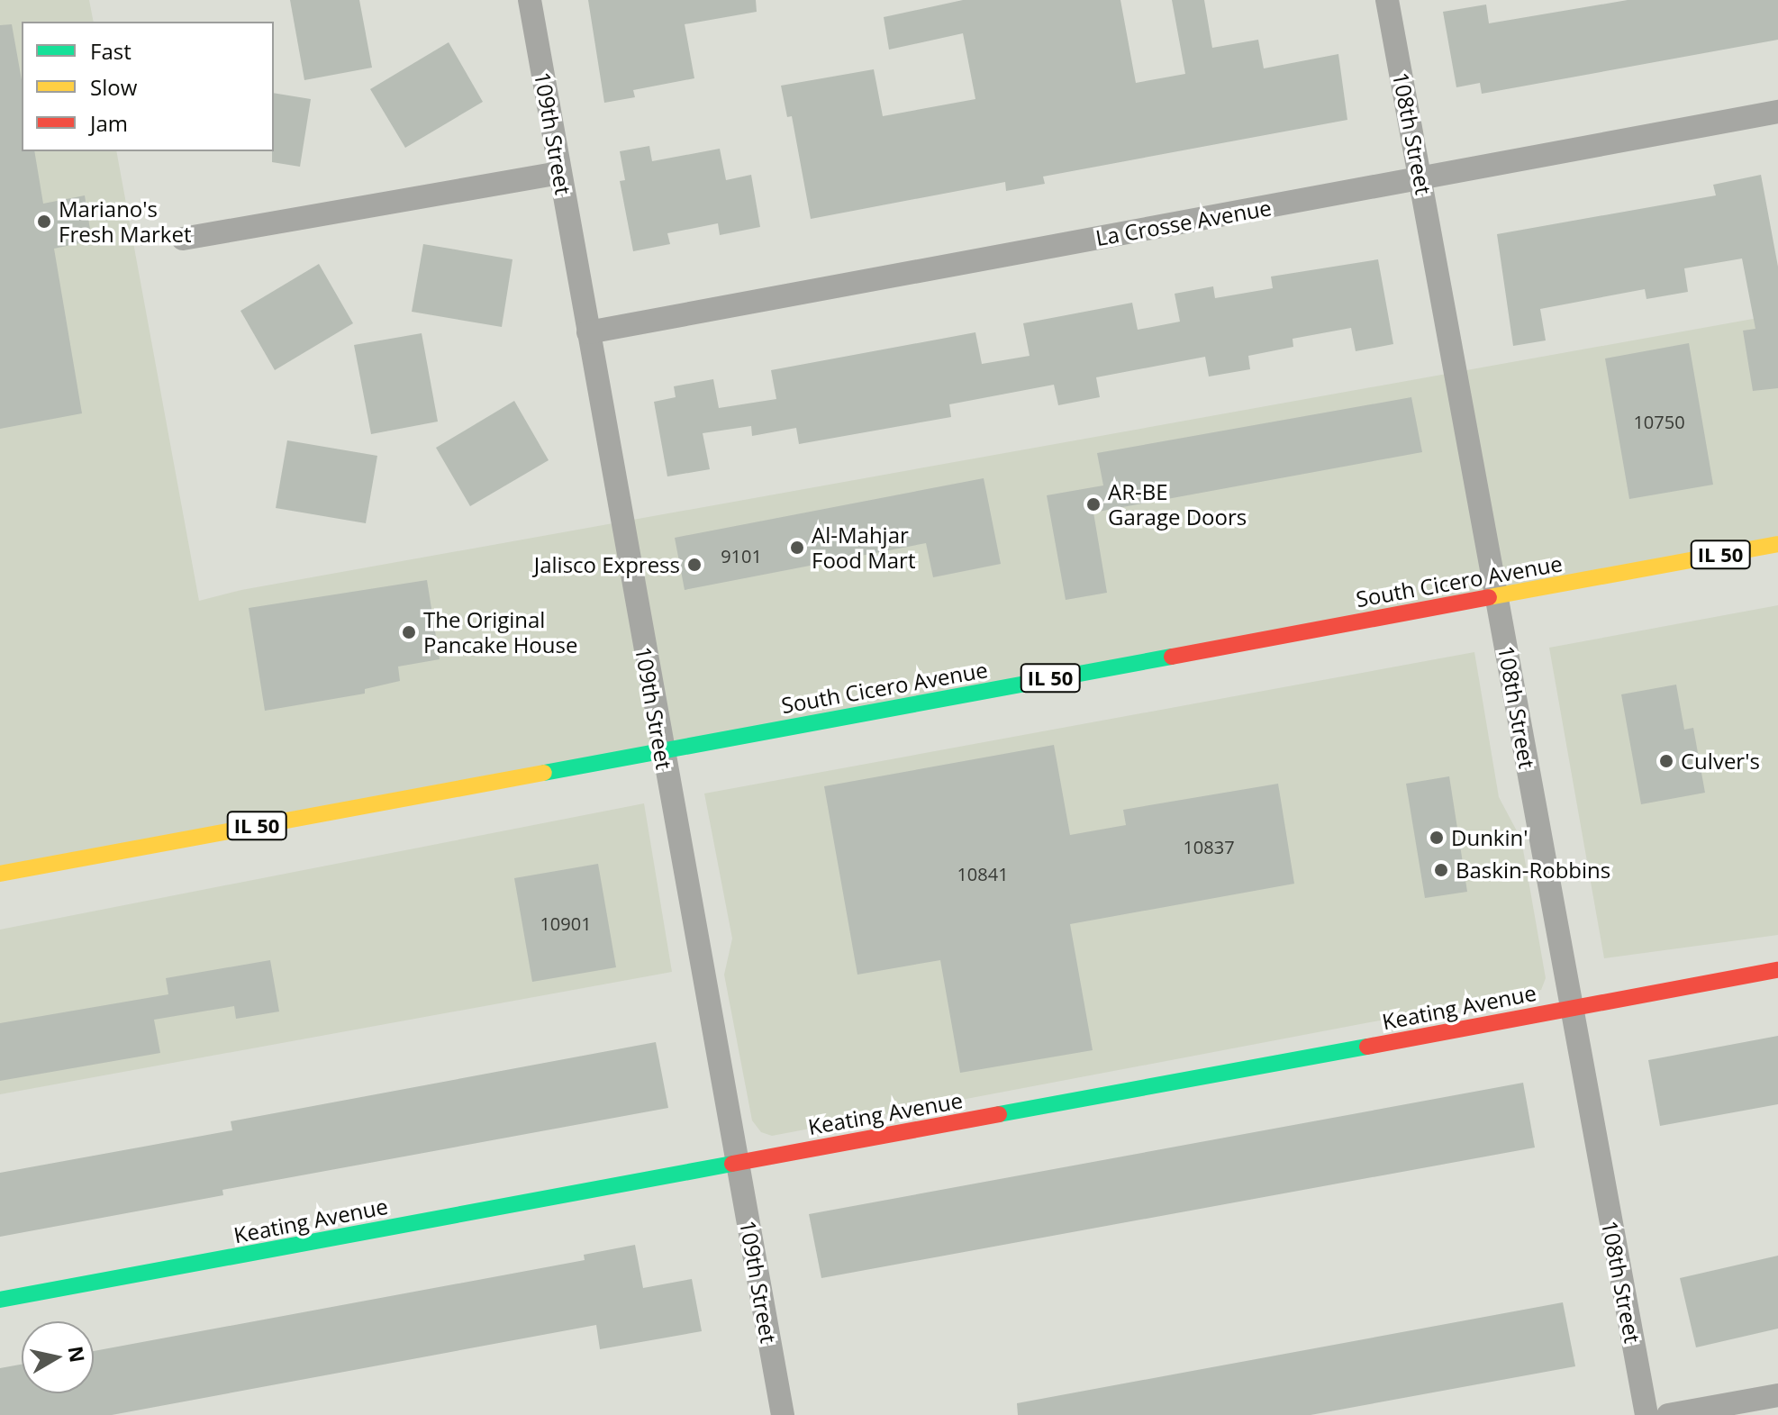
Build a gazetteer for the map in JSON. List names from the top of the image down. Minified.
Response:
{"streets":{"main road":["IL 50","South Cicero Avenue","Keating Avenue"],"street":["109th Street","108th Street","La Crosse Avenue"]},"crossings":[["109th Street","La Crosse Avenue"],["109th Street","South Cicero Avenue"],["109th Street","Keating Avenue"],["108th Street","La Crosse Avenue"],["108th Street","South Cicero Avenue"],["108th Street","Keating Avenue"]],"places":["Mariano's Fresh Market","AR-BE Garage Doors","Al-Mahjar Food Mart","Jalisco Express","The Original Pancake House","Culver's","Dunkin'","Baskin-Robbins"],"house_numbers":["10750","9101","10837","10841","10901"],"legend":["Fast","Slow","Jam"],"north":"right"}
